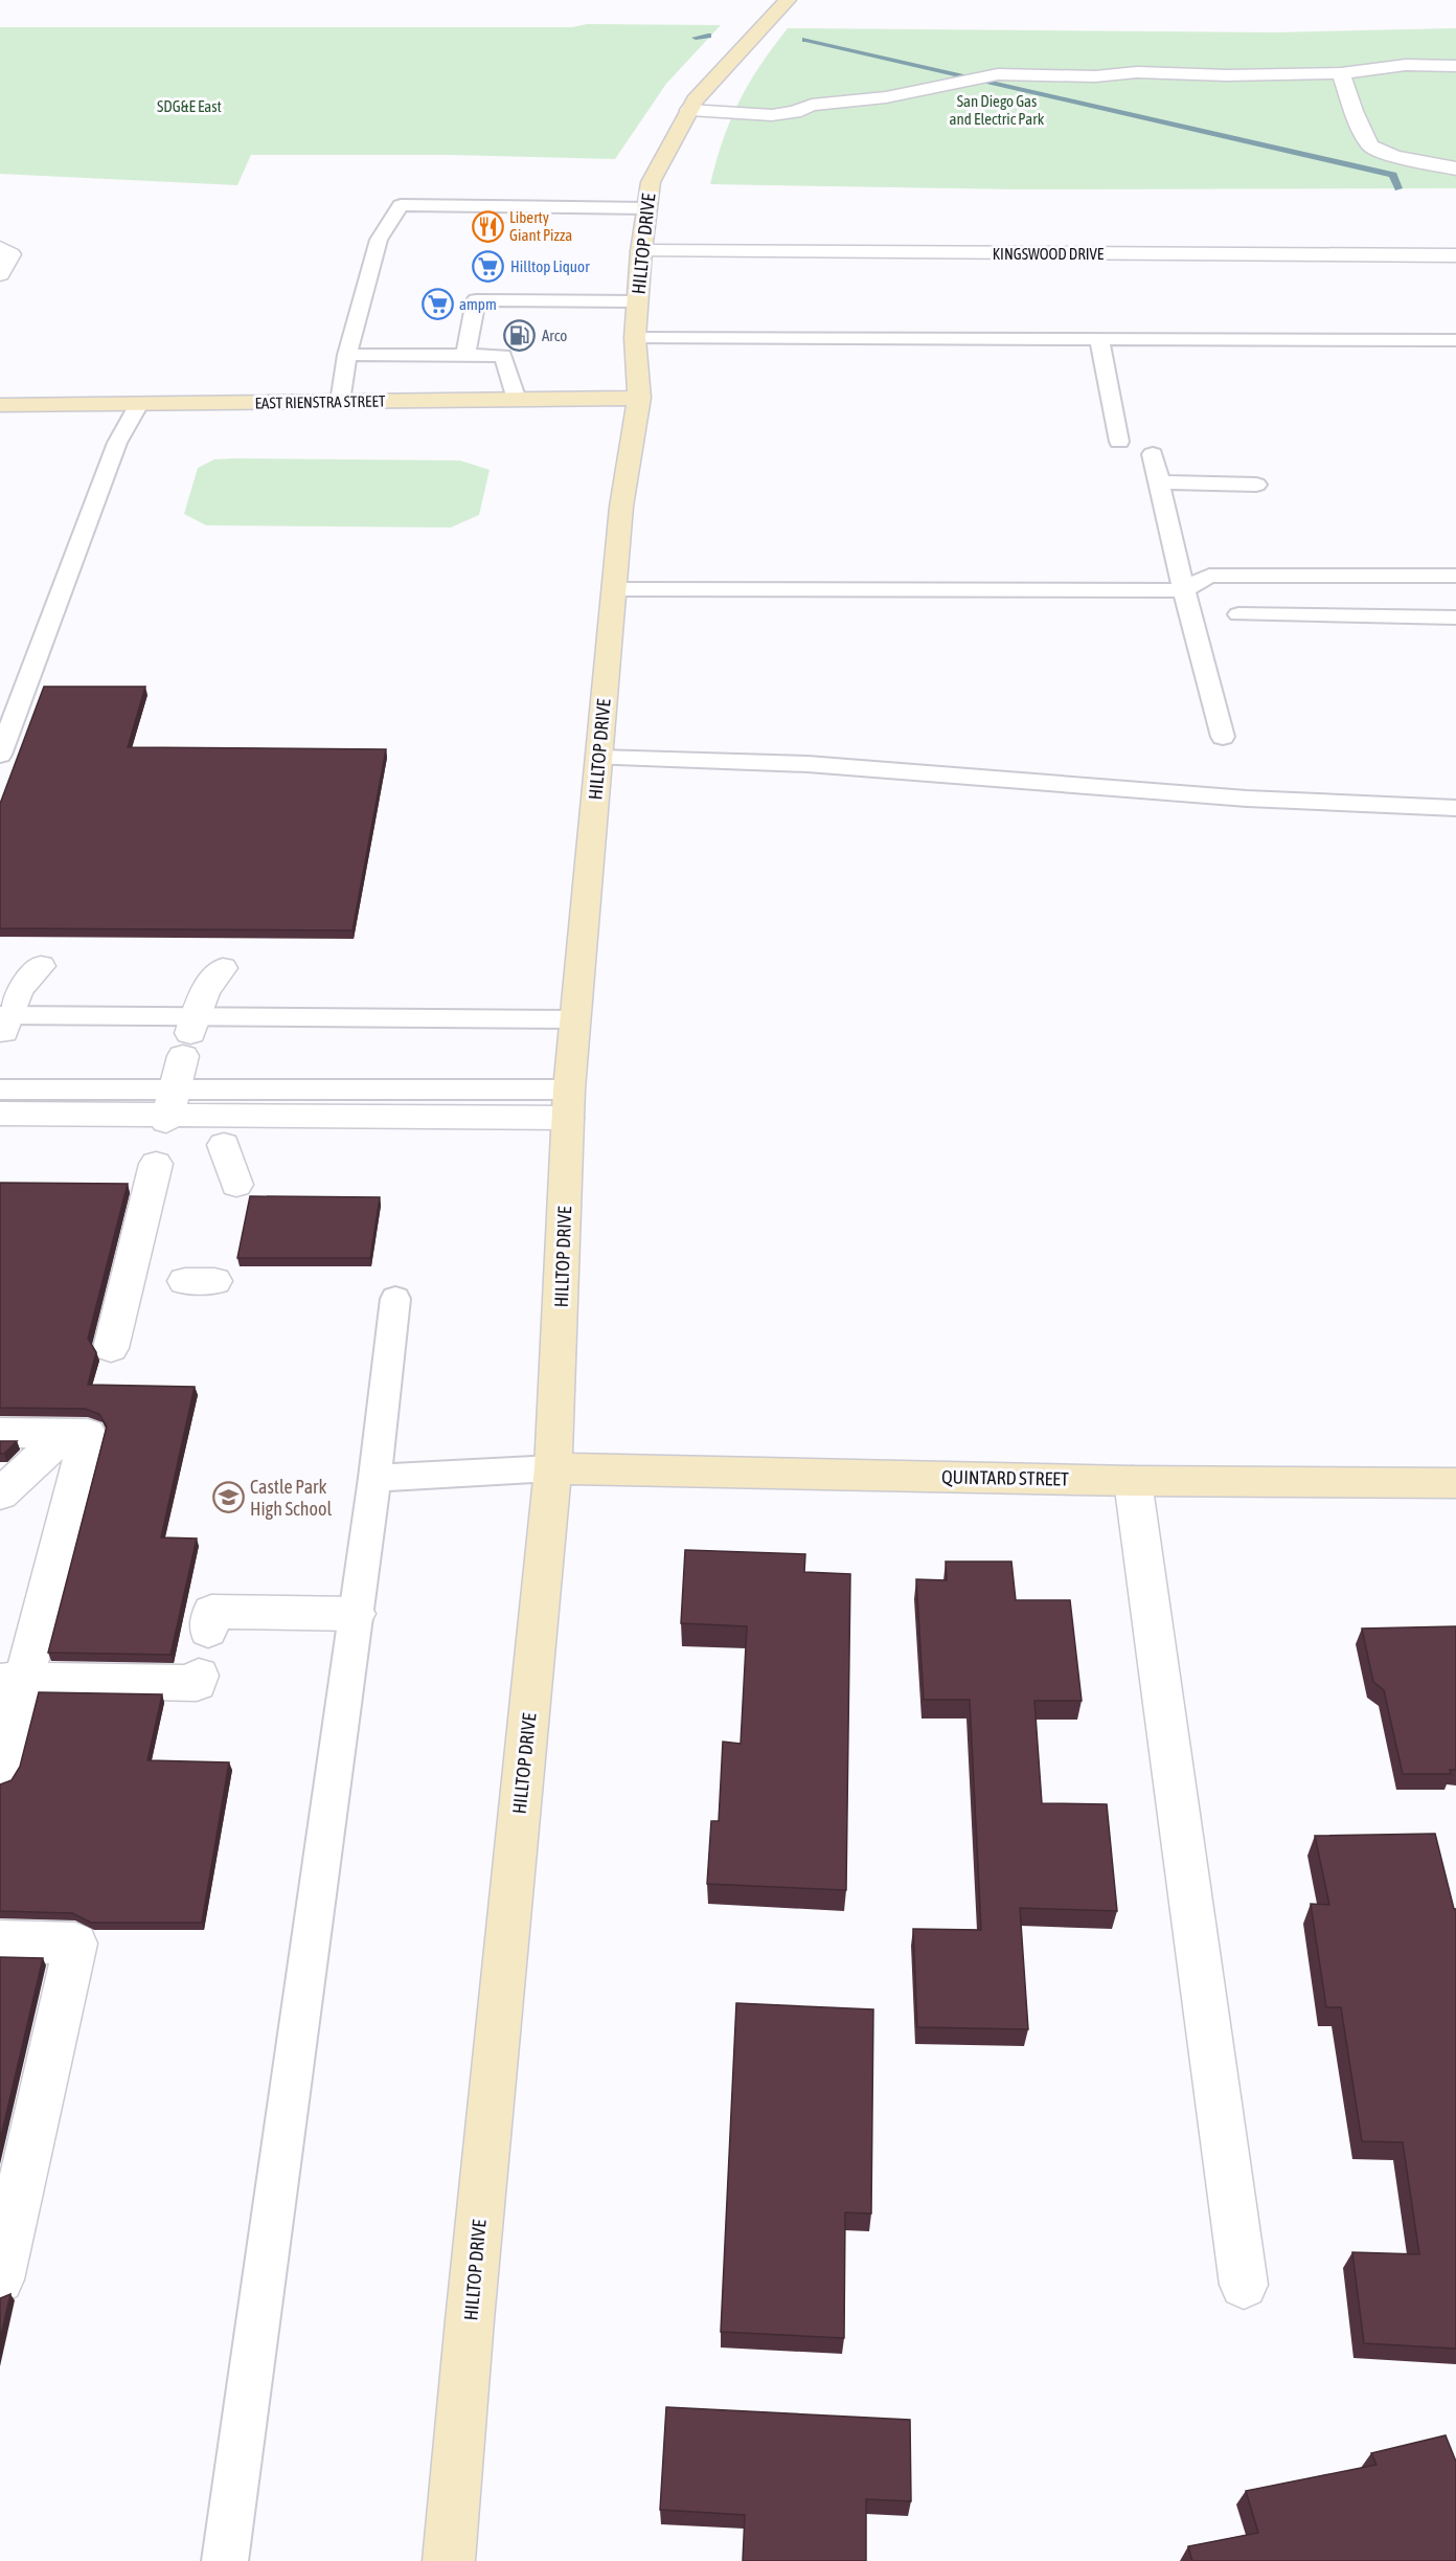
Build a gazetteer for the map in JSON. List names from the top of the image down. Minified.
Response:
{"streets":{"main road":["HILLTOP DRIVE","EAST RIENSTRA STREET","QUINTARD STREET"],"street":["KINGSWOOD DRIVE"]},"crossings":[["HILLTOP DRIVE","KINGSWOOD DRIVE"],["HILLTOP DRIVE","EAST RIENSTRA STREET"],["HILLTOP DRIVE","QUINTARD STREET"]],"parks":["San Diego Gas and Electric Park","SDG&E East"],"places":{"restaurant":["Liberty Giant Pizza"],"supermarket":["Hilltop Liquor","ampm"],"fuel station":["Arco"],"school or university":["Castle Park High School"]}}
